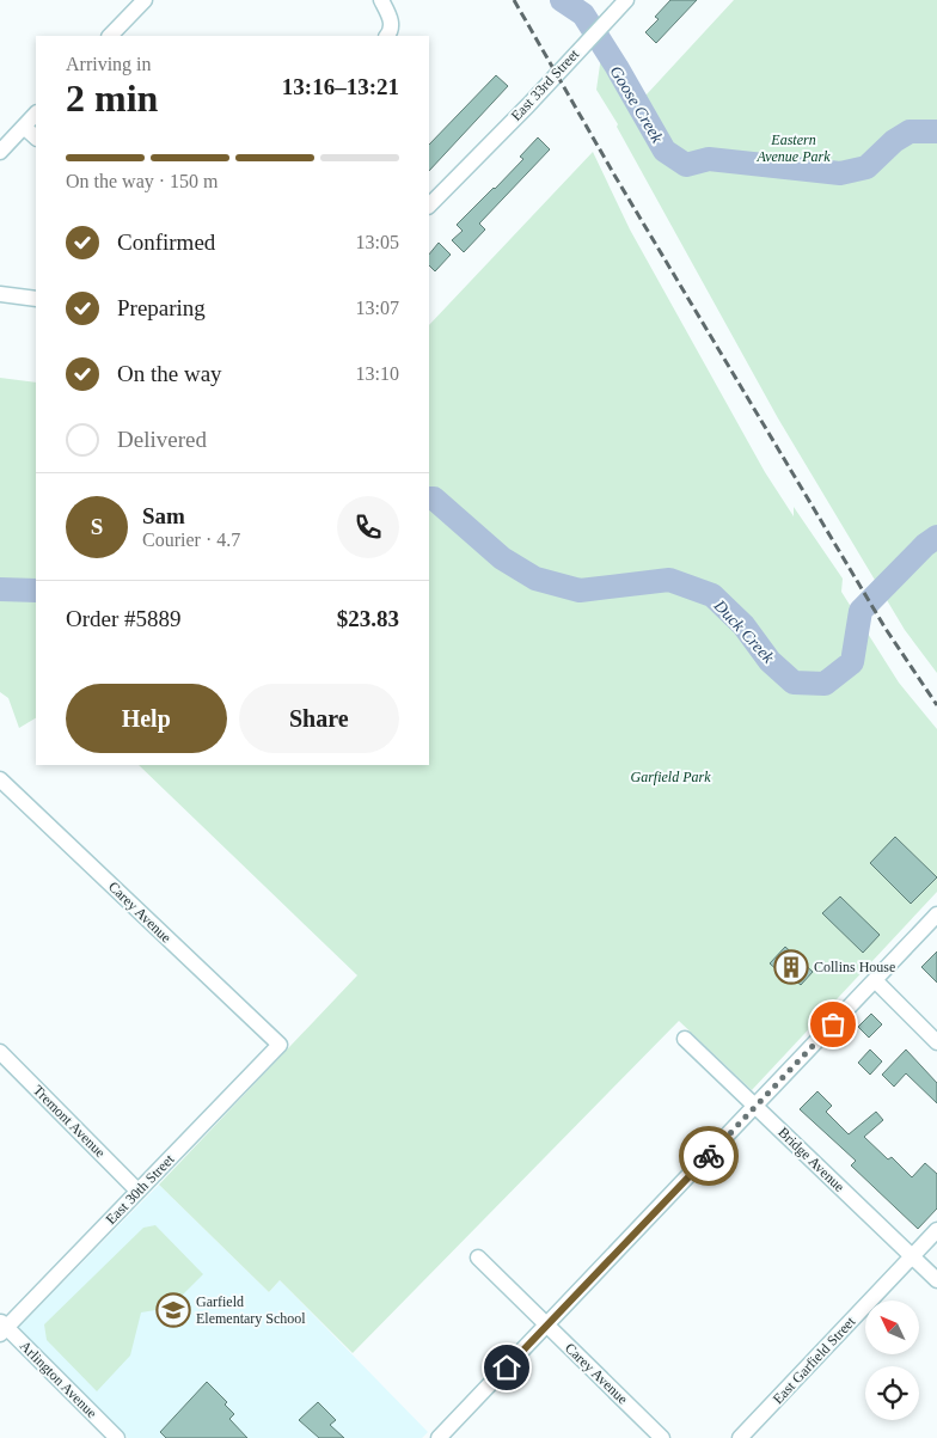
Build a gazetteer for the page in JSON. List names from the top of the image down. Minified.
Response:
{"streets":{"street":["East 33rd Street","Carey Avenue","Tremont Avenue","Bridge Avenue","East 30th Street","East Garfield Street","Arlington Avenue"]},"crossings":[["Carey Avenue","East 30th Street"],["Tremont Avenue","East 30th Street"],["Bridge Avenue","East Garfield Street"],["East 30th Street","Arlington Avenue"]],"water":["Goose Creek","Duck Creek"],"parks":["Eastern Avenue Park","Garfield Park"],"places":{"building":["Collins House"],"school or university":["Garfield Elementary School"]},"north":"top left","page":{"heading":["2 min","Arriving in","13:16–13:21"],"panel":["Sam","Courier · 4.7","Order #5889","$23.83"],"bar":"On the way · 150 m","list":[["Confirmed","13:05"],["Preparing","13:07"],["On the way","13:10"],"Delivered"],"round":"S","buttons":["Help","Share"]}}
